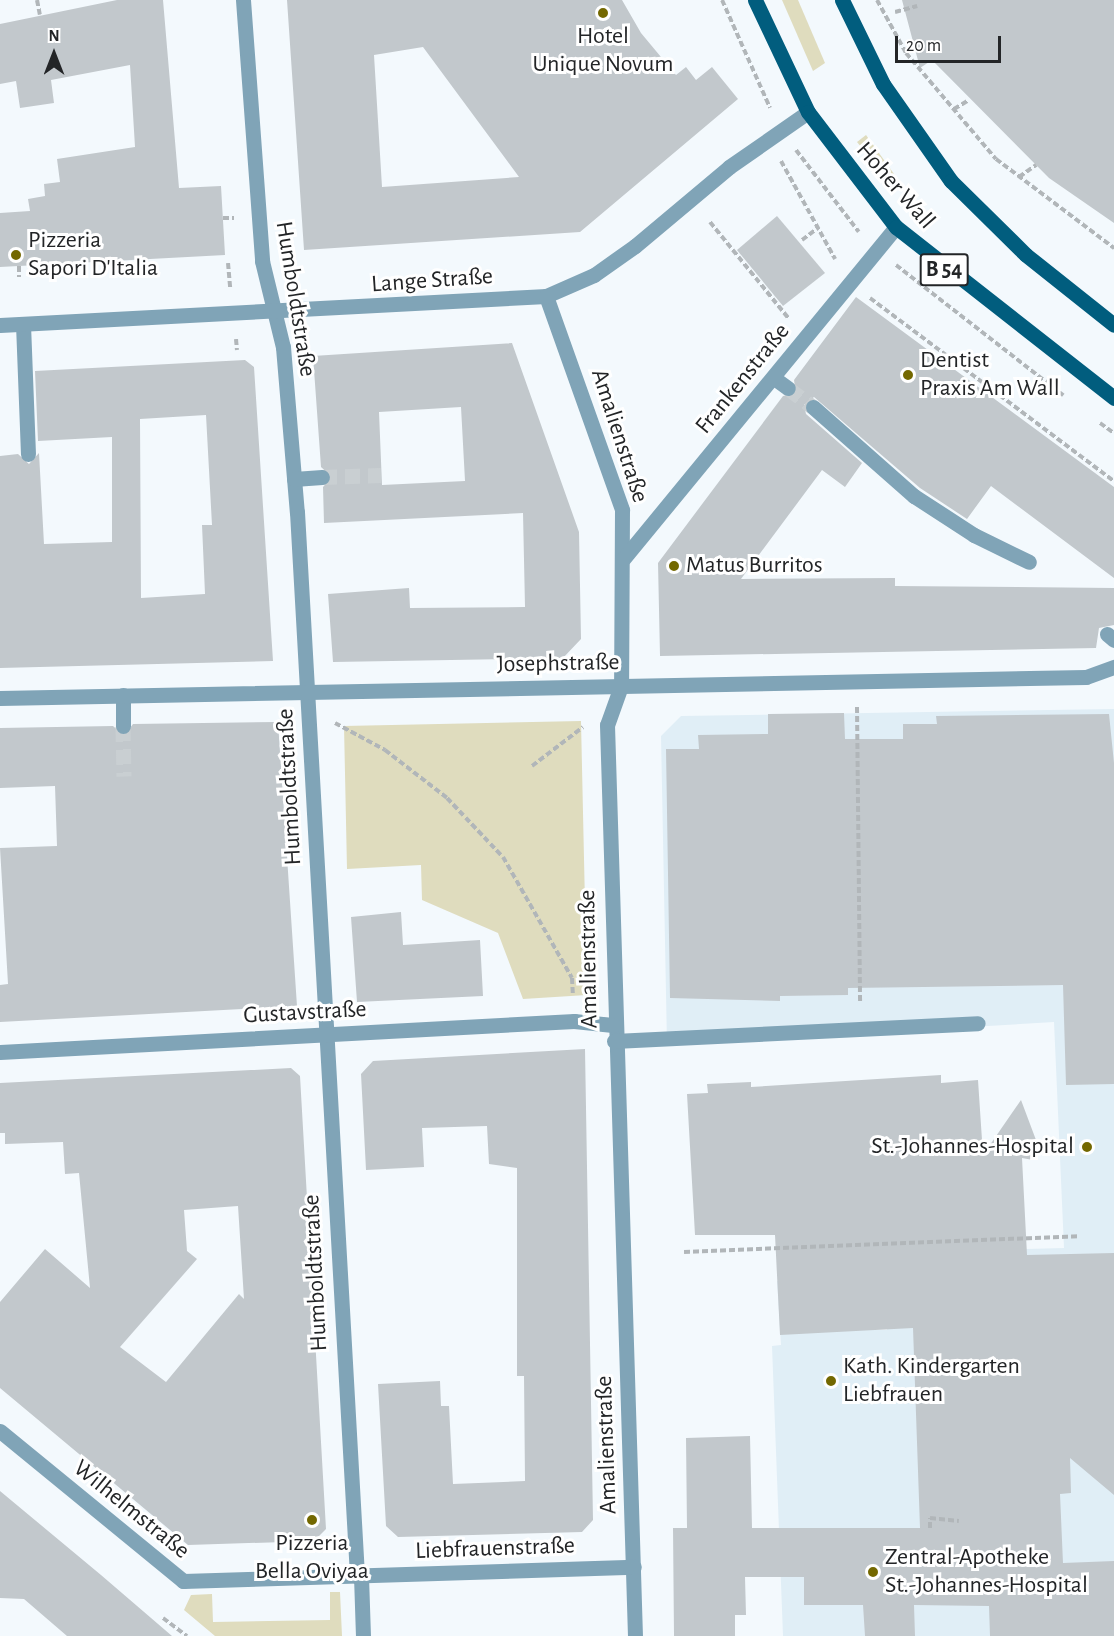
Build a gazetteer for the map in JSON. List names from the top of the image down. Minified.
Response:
{"streets":{"main road":["Hoher Wall","B 54"],"street":["Lange Straße","Humboldtstraße","Frankenstraße","Amalienstraße","Josephstraße","Gustavstraße","Wilhelmstraße","Liebfrauenstraße"]},"crossings":[["Hoher Wall","Lange Straße"],["Hoher Wall","Frankenstraße"],["Lange Straße","Humboldtstraße"],["Lange Straße","Amalienstraße"],["Humboldtstraße","Josephstraße"],["Humboldtstraße","Gustavstraße"],["Humboldtstraße","Wilhelmstraße"],["Humboldtstraße","Liebfrauenstraße"],["Frankenstraße","Amalienstraße"],["Amalienstraße","Josephstraße"],["Amalienstraße","Gustavstraße"],["Amalienstraße","Liebfrauenstraße"],["Wilhelmstraße","Liebfrauenstraße"]],"places":["Hotel Unique Novum","Pizzeria Sapori D'Italia","Dentist Praxis Am Wall","Matus Burritos","St.-Johannes-Hospital","Kath. Kindergarten Liebfrauen","Pizzeria Bella Oviyaa","Zentral-Apotheke St.-Johannes-Hospital"],"scale_bar":"20 m","north":"top"}
